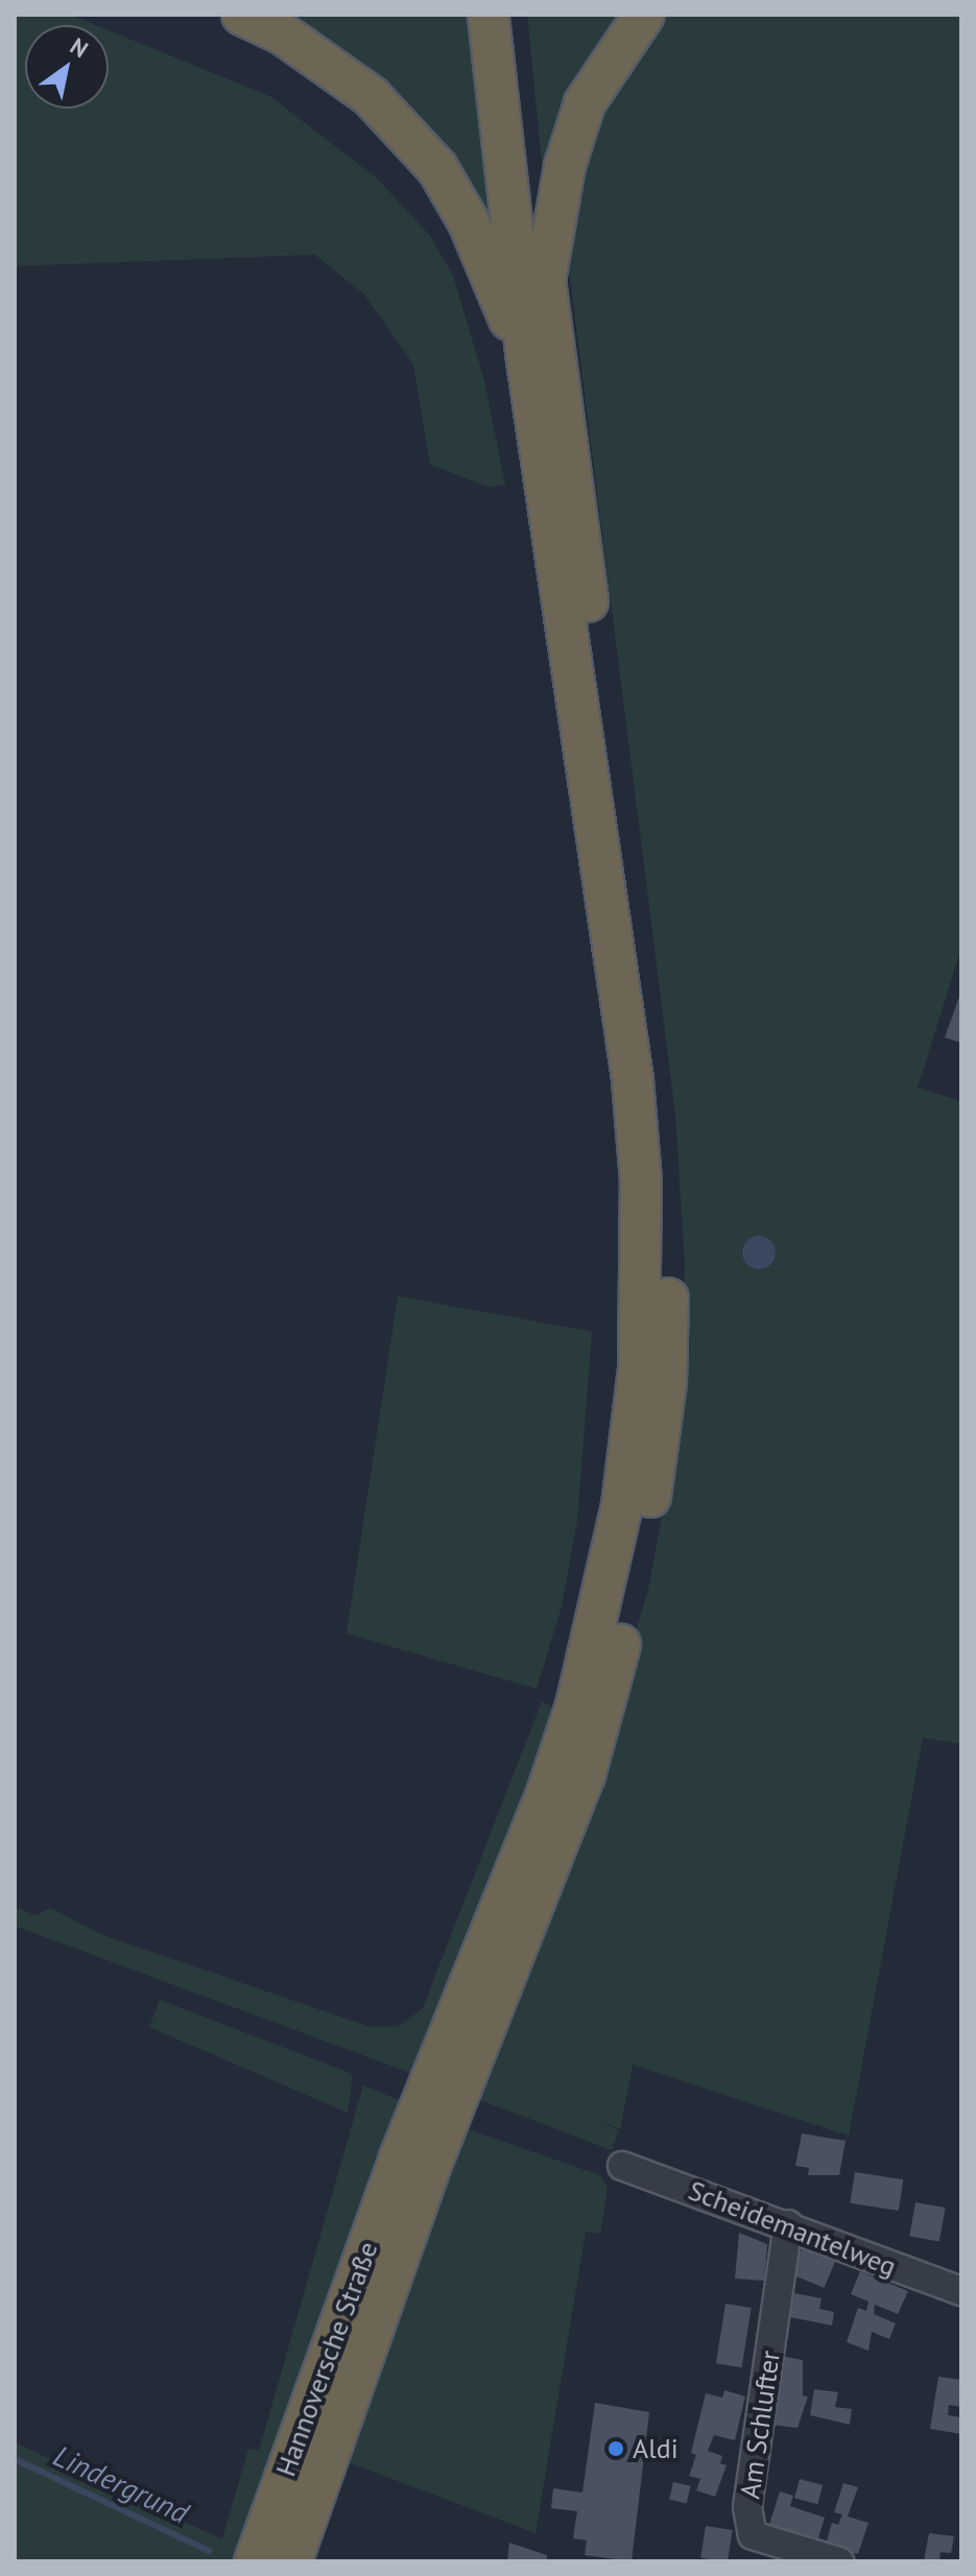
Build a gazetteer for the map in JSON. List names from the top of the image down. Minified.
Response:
{"streets":{"highway":["Hannoversche Straße"],"street":["Scheidemantelweg","Am Schlufter"]},"crossings":[["Scheidemantelweg","Am Schlufter"]],"water":["Lindergrund"],"places":["Aldi"],"north":"top right"}
